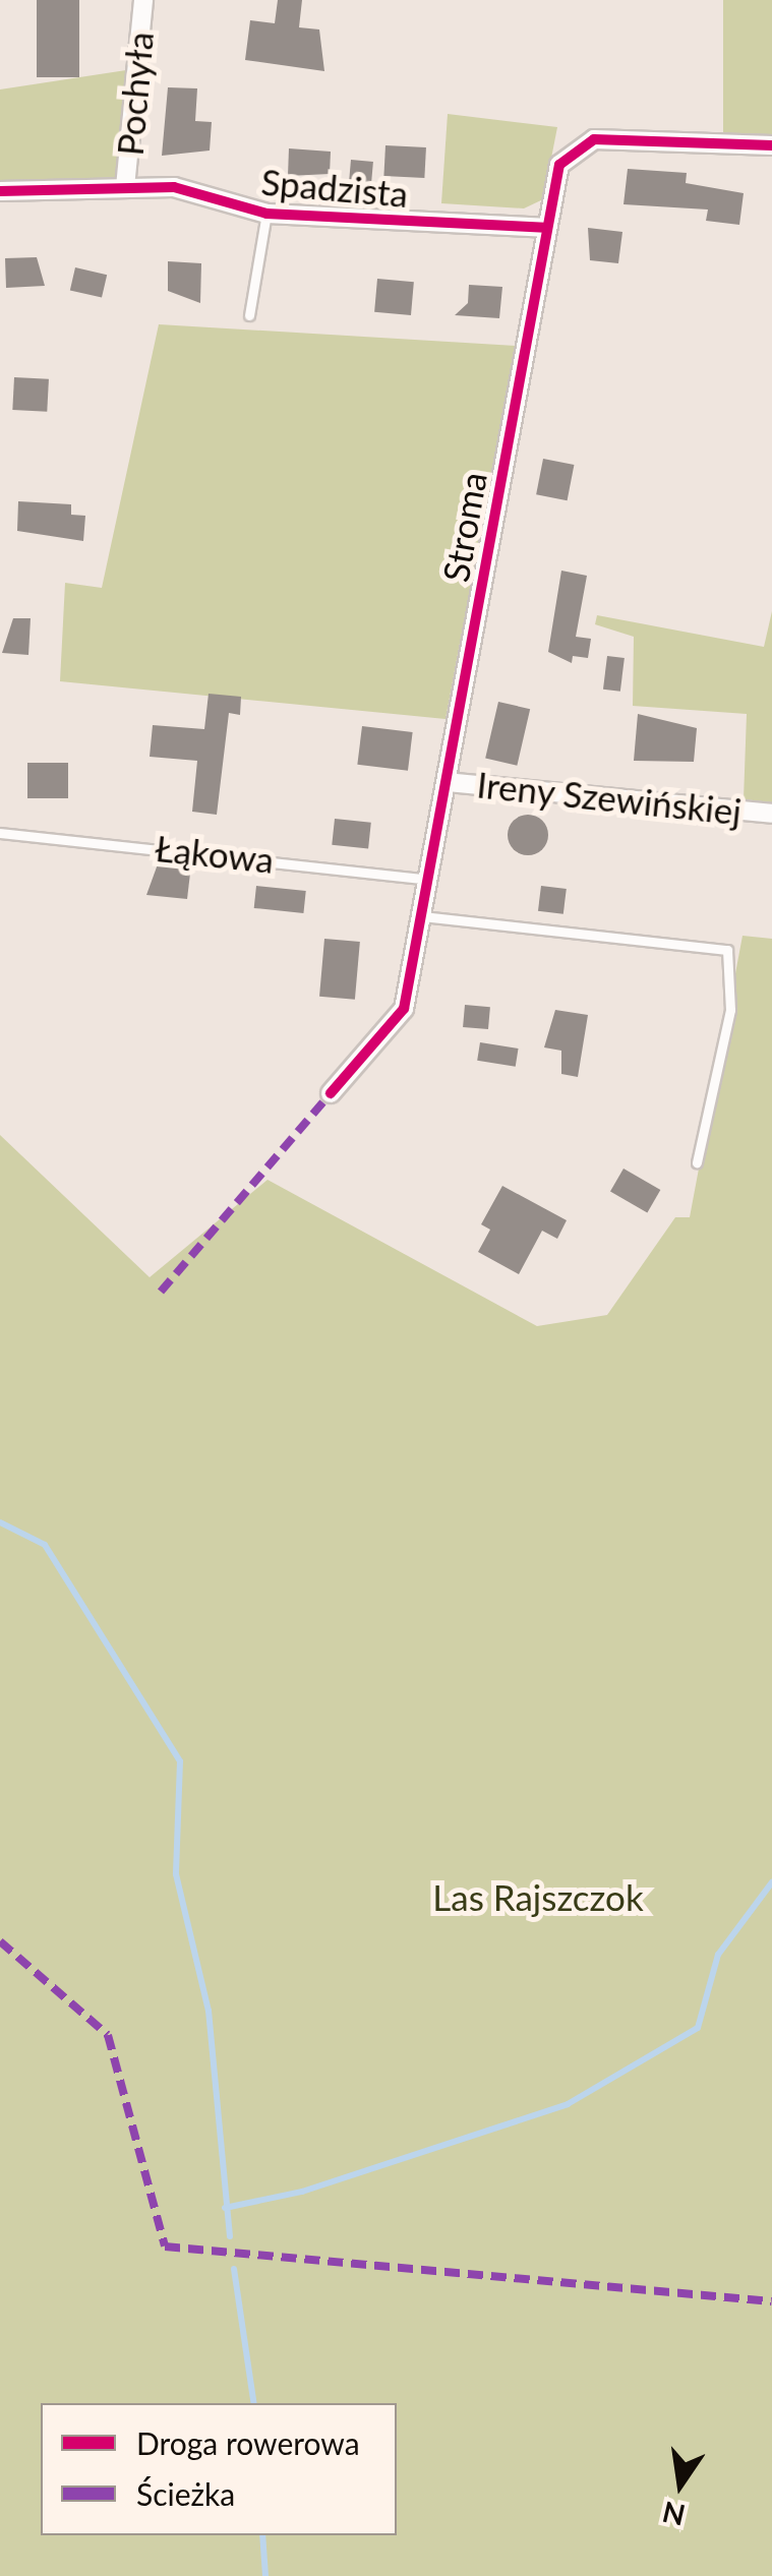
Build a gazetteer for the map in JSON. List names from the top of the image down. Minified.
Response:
{"streets":{"street":["Pochyła","Spadzista","Stroma","Ireny Szewińskiej"],"lane":["Łąkowa"]},"crossings":[["Pochyła","Spadzista"],["Spadzista","Stroma"],["Stroma","Ireny Szewińskiej"],["Stroma","Łąkowa"]],"parks":["Las Rajszczok"],"legend":["Droga rowerowa","Ścieżka"],"north":"bottom"}
